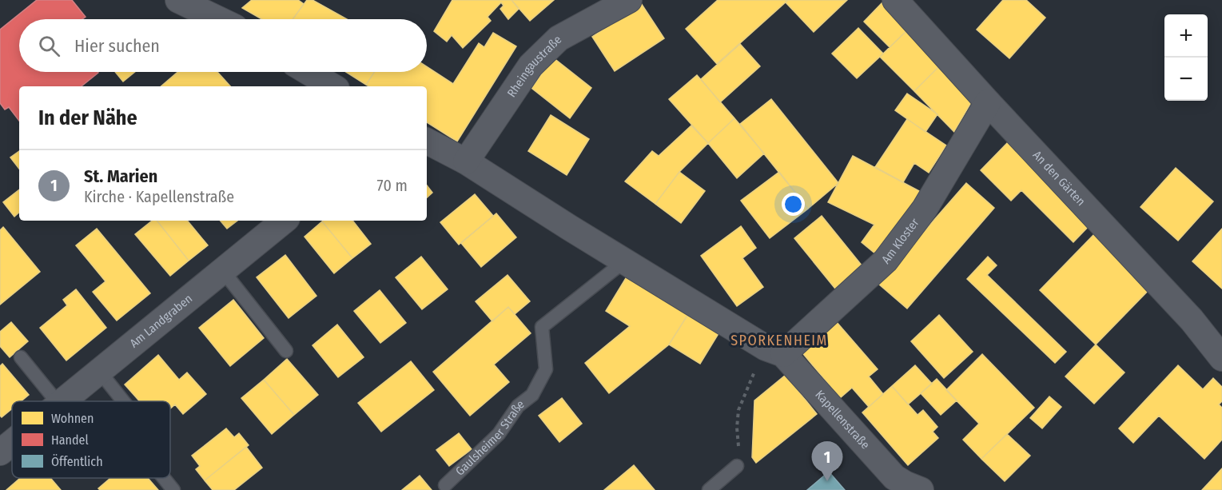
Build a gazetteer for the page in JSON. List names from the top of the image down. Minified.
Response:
{"streets":{"street":["Rheingaustraße","An den Gärten","Am Kloster","Am Landgraben","Kapellenstraße"],"lane":["Gaulsheimer Straße"]},"crossings":[["An den Gärten","Am Kloster"],["Am Kloster","Kapellenstraße"]],"districts":["SPORKENHEIM"],"legend":["Wohnen","Handel","Öffentlich"],"page":{"map_buttons":["+","−"],"search":"Hier suchen","heading":"In der Nähe","list":[{"mark":"1","name":"St. Marien","note":"Kirche · Kapellenstraße","value":"70 m"}],"pins":"1"}}
